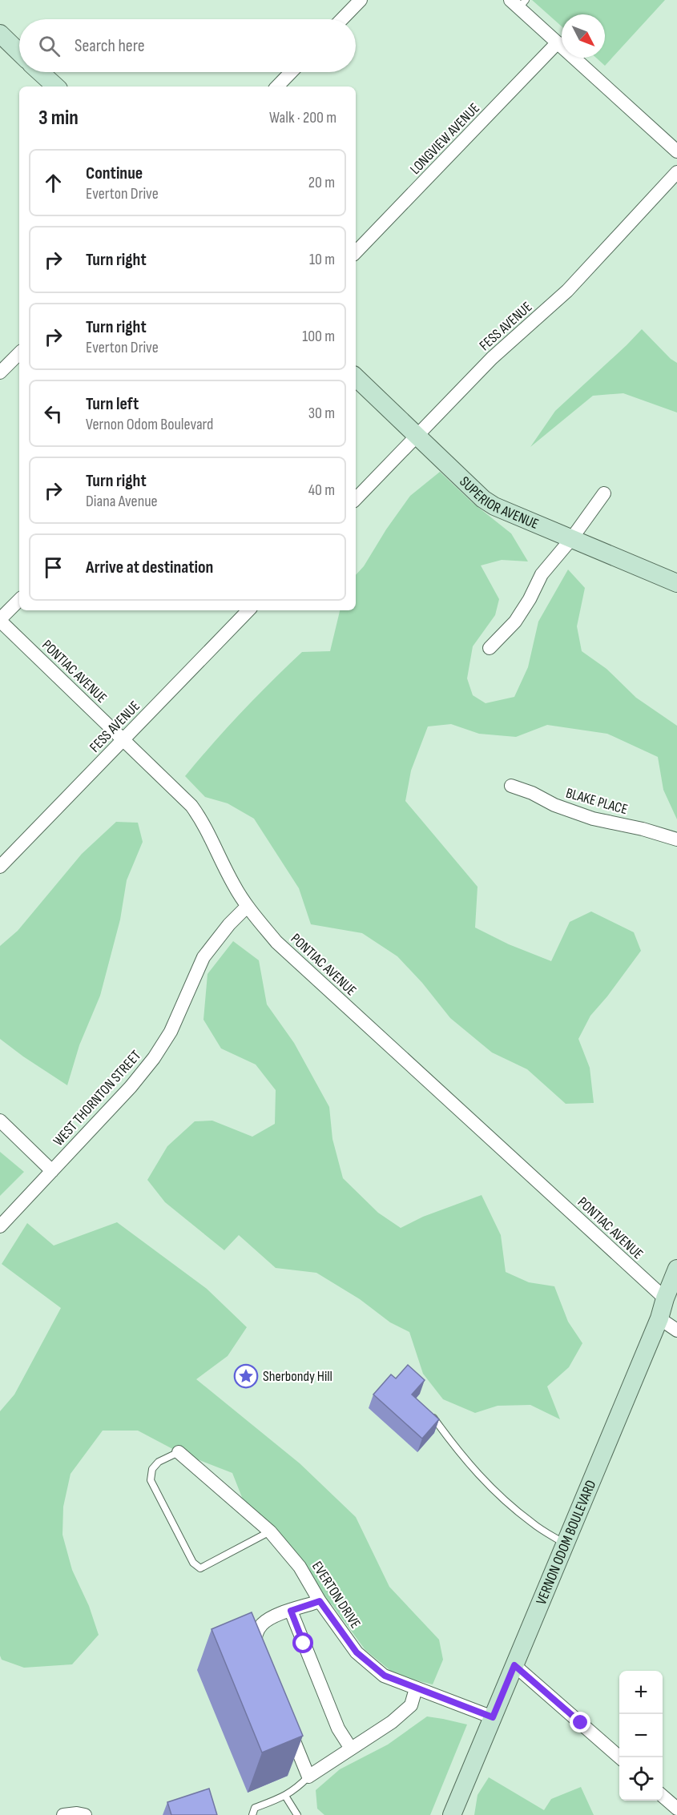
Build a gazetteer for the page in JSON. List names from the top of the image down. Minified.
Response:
{"streets":{"main road":["SUPERIOR AVENUE","VERNON ODOM BOULEVARD"],"street":["LONGVIEW AVENUE","FESS AVENUE","PONTIAC AVENUE","BLAKE PLACE","WEST THORNTON STREET","EVERTON DRIVE"]},"crossings":[["FESS AVENUE","SUPERIOR AVENUE"],["FESS AVENUE","PONTIAC AVENUE"],["PONTIAC AVENUE","WEST THORNTON STREET"],["PONTIAC AVENUE","VERNON ODOM BOULEVARD"],["VERNON ODOM BOULEVARD","EVERTON DRIVE"]],"places":{"place":["Sherbondy Hill"]},"north":"bottom right","page":{"search":"Search here","heading":["3 min","Walk · 200 m"],"list":[["Continue","Everton Drive","20 m"],["Turn right","10 m"],["Turn right","Everton Drive","100 m"],["Turn left","Vernon Odom Boulevard","30 m"],["Turn right","Diana Avenue","40 m"],"Arrive at destination"],"map_buttons":["+","−"]}}
